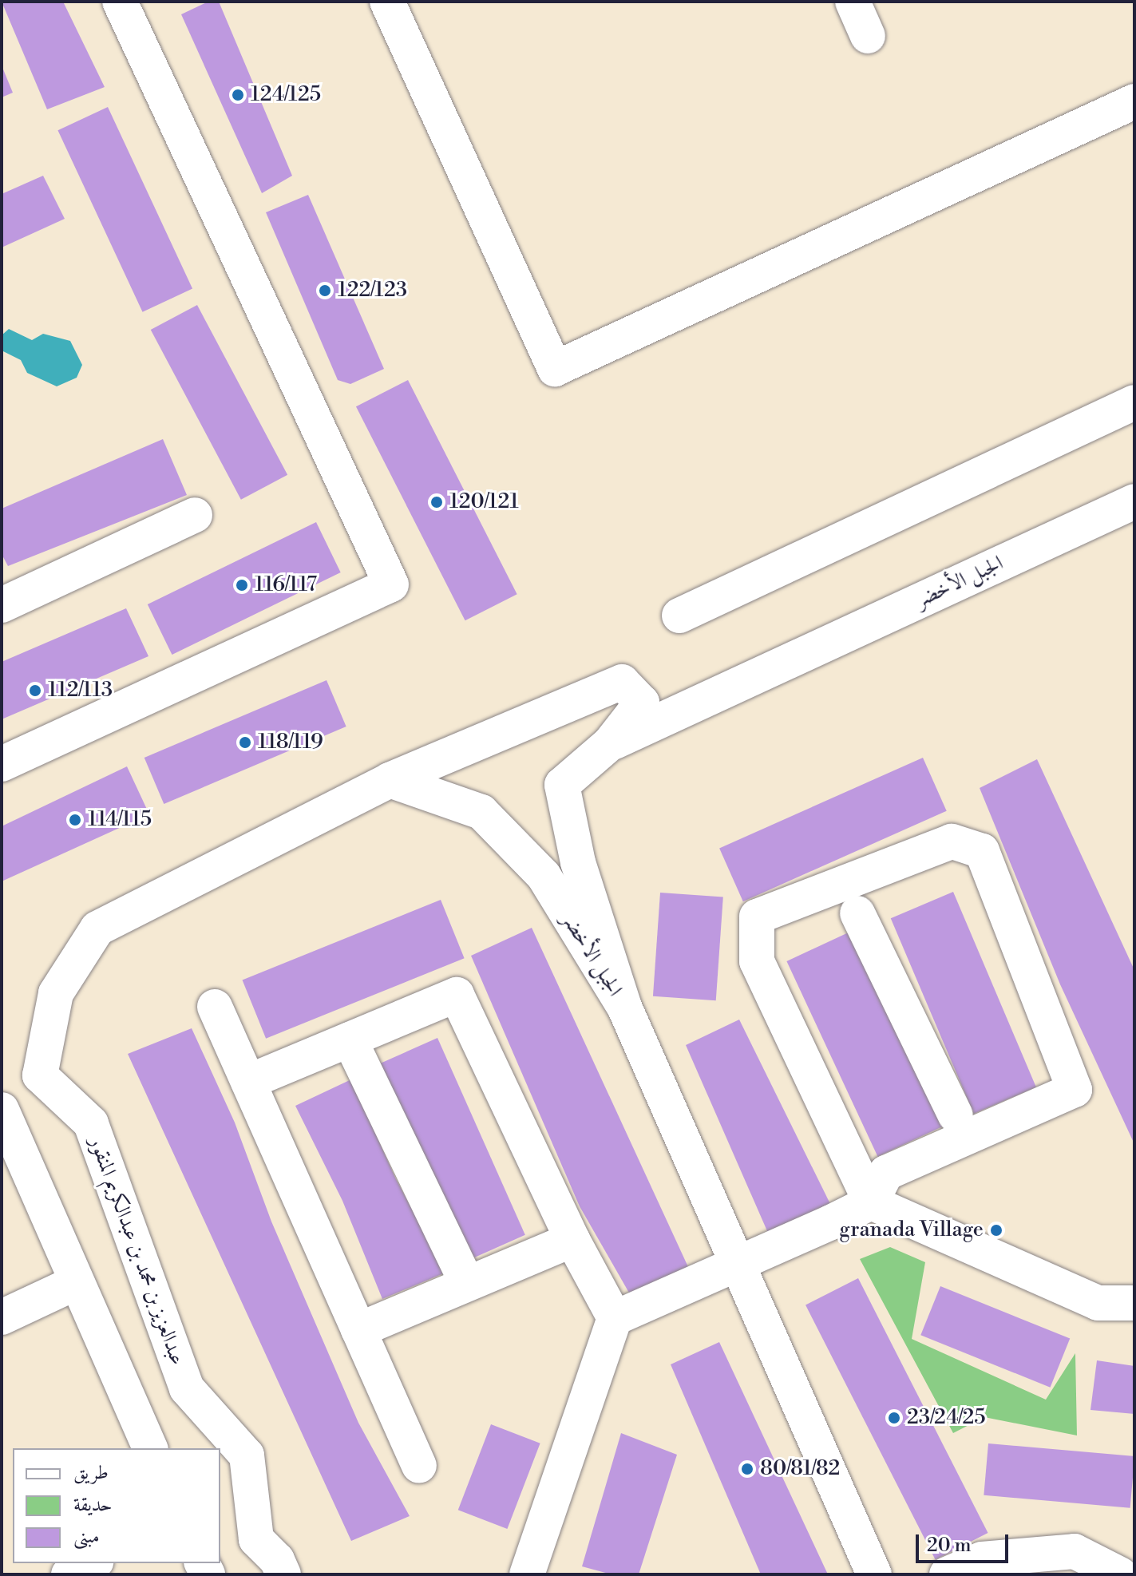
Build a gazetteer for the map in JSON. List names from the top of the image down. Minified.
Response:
{"streets":{"street":["الجبل الأخضر","عبدالعزيز بن محمد بن عبدالكريم المنقور"]},"crossings":[["الجبل الأخضر","عبدالعزيز بن محمد بن عبدالكريم المنقور"]],"places":["124/125","122/123","120/121","116/117","112/113","118/119","114/115","granada Village","23/24/25","80/81/82"],"legend":["طريق","حديقة","مبنى"],"scale_bar":"20 m"}
